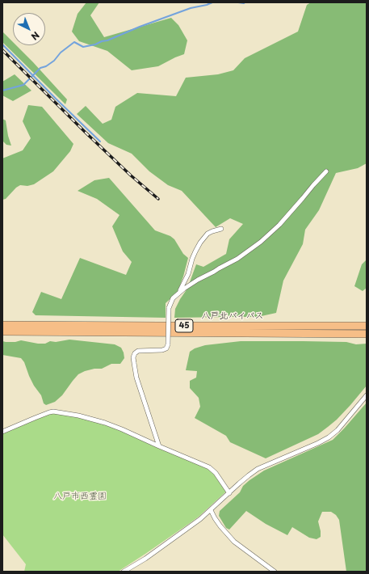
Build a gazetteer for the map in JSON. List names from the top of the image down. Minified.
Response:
{"streets":{"highway":["八戸北バイパス","45"]},"parks":["八戸市西霊園"],"north":"bottom right"}
